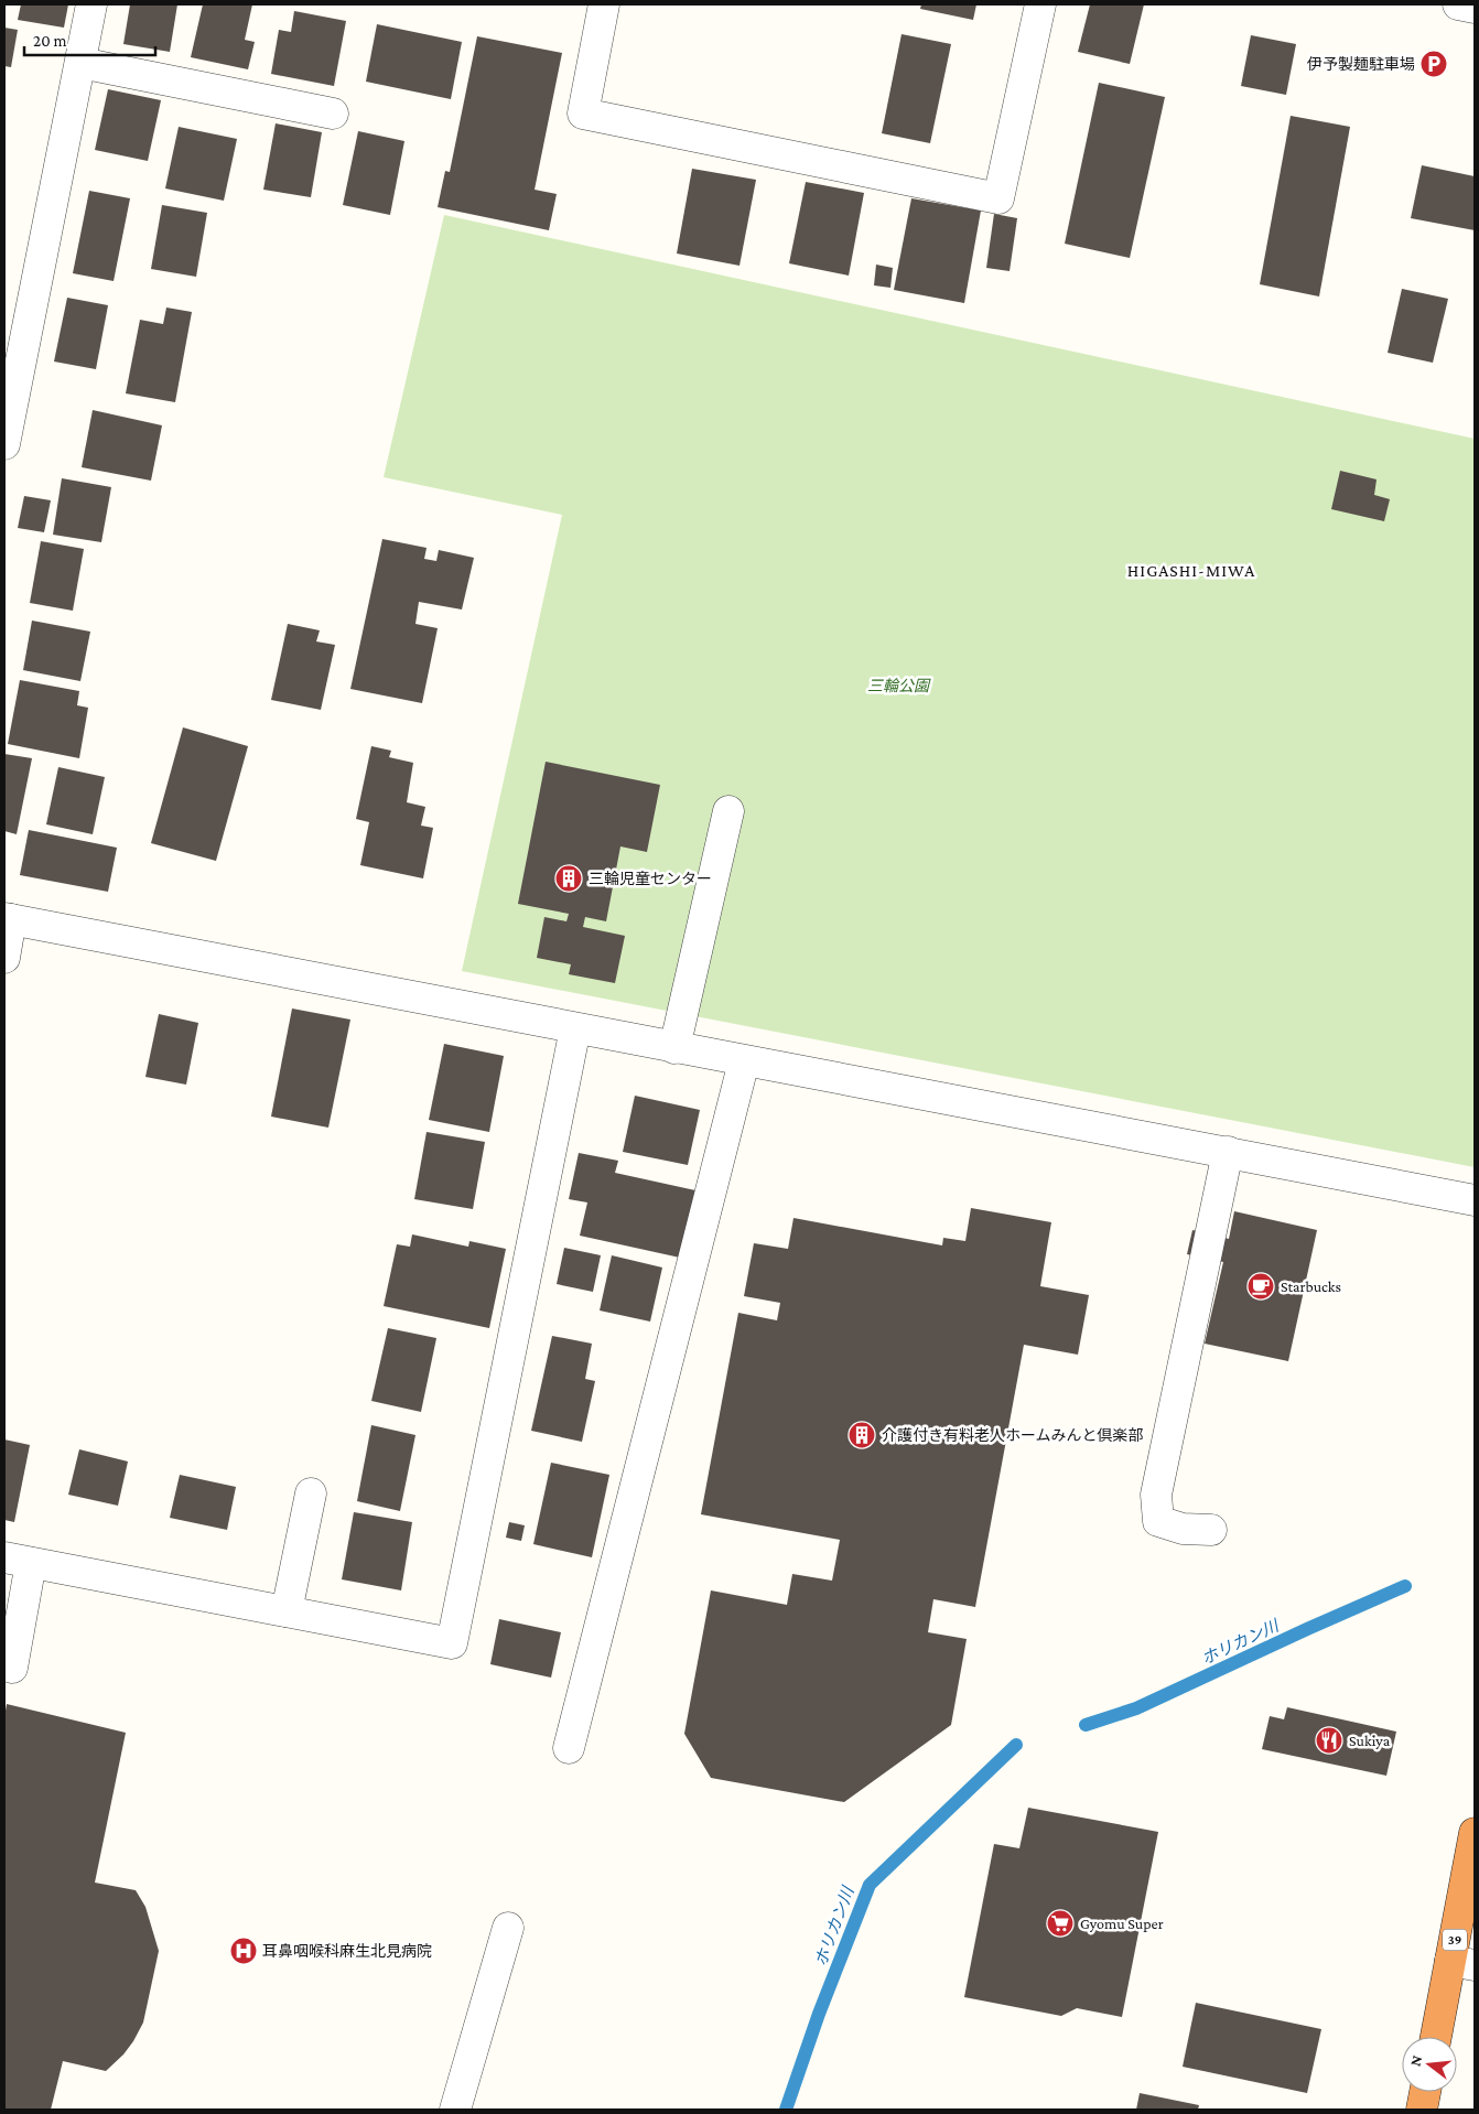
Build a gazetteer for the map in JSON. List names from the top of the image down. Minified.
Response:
{"streets":{"highway":["39"]},"districts":["HIGASHI-MIWA"],"water":["ホリカン川"],"parks":["三輪公園"],"places":{"parking":["伊予製麺駐車場"],"building":["三輪児童センター","介護付き有料老人ホームみんと倶楽部"],"cafe":["Starbucks"],"restaurant":["Sukiya"],"supermarket":["Gyomu Super"],"hospital":["耳鼻咽喉科麻生北見病院"]},"scale_bar":"20 m","north":"left"}
